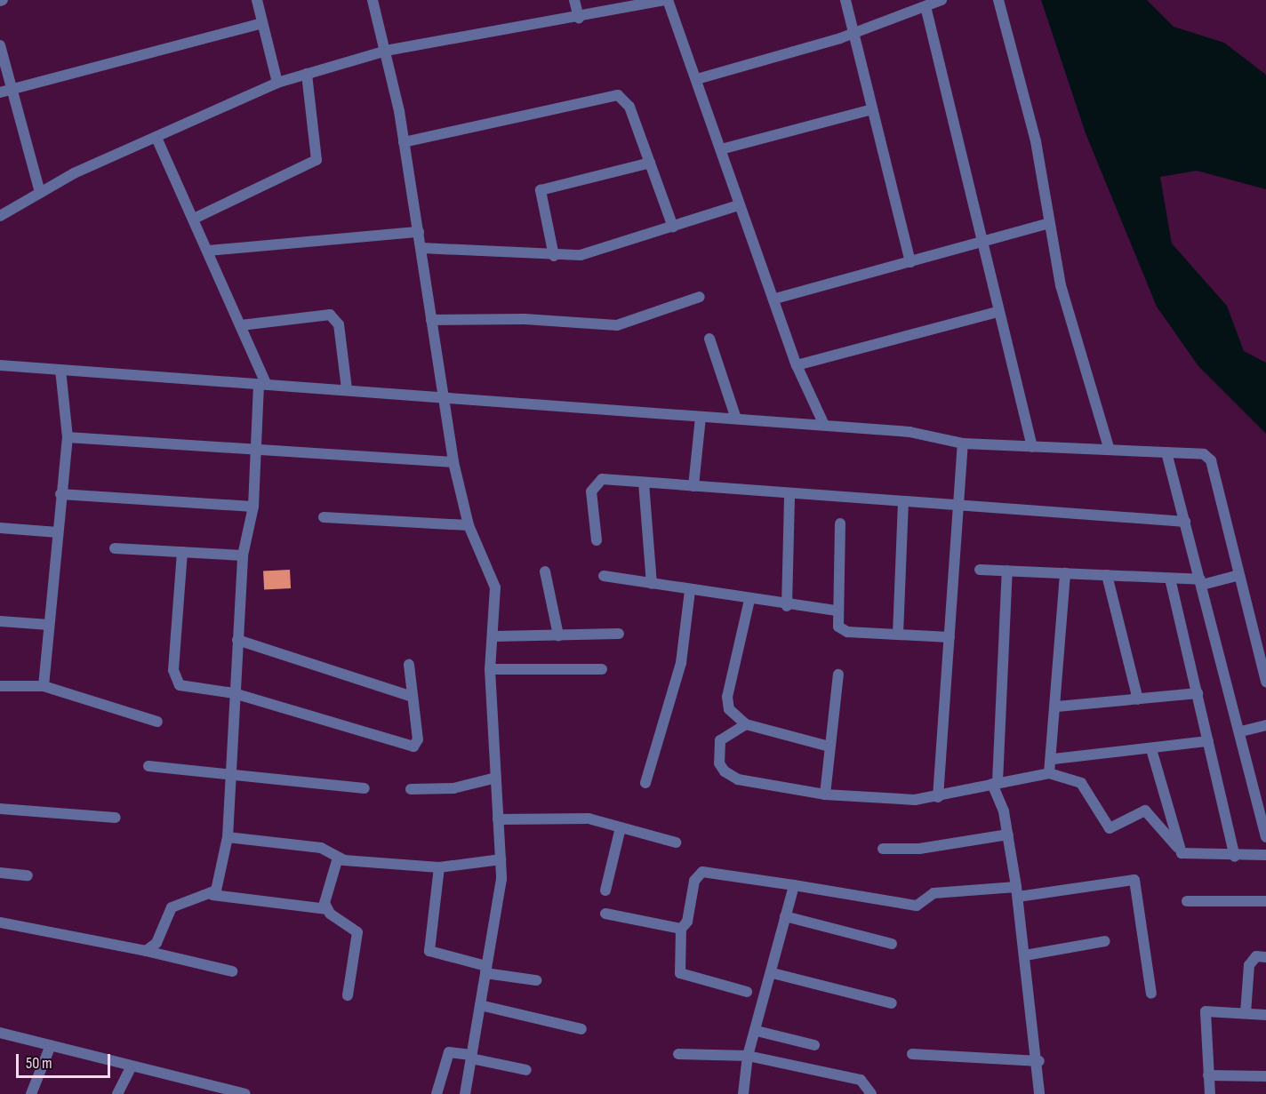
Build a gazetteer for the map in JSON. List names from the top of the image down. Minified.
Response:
{"scale_bar":"50 m"}
